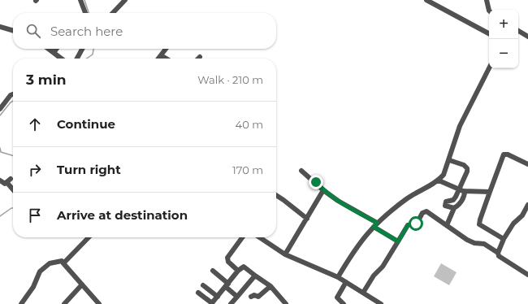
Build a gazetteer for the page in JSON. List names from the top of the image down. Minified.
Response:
{"page":{"map_buttons":["+","−"],"search":"Search here","heading":["3 min","Walk · 210 m"],"list":[["Continue","40 m"],["Turn right","170 m"],"Arrive at destination"]}}
